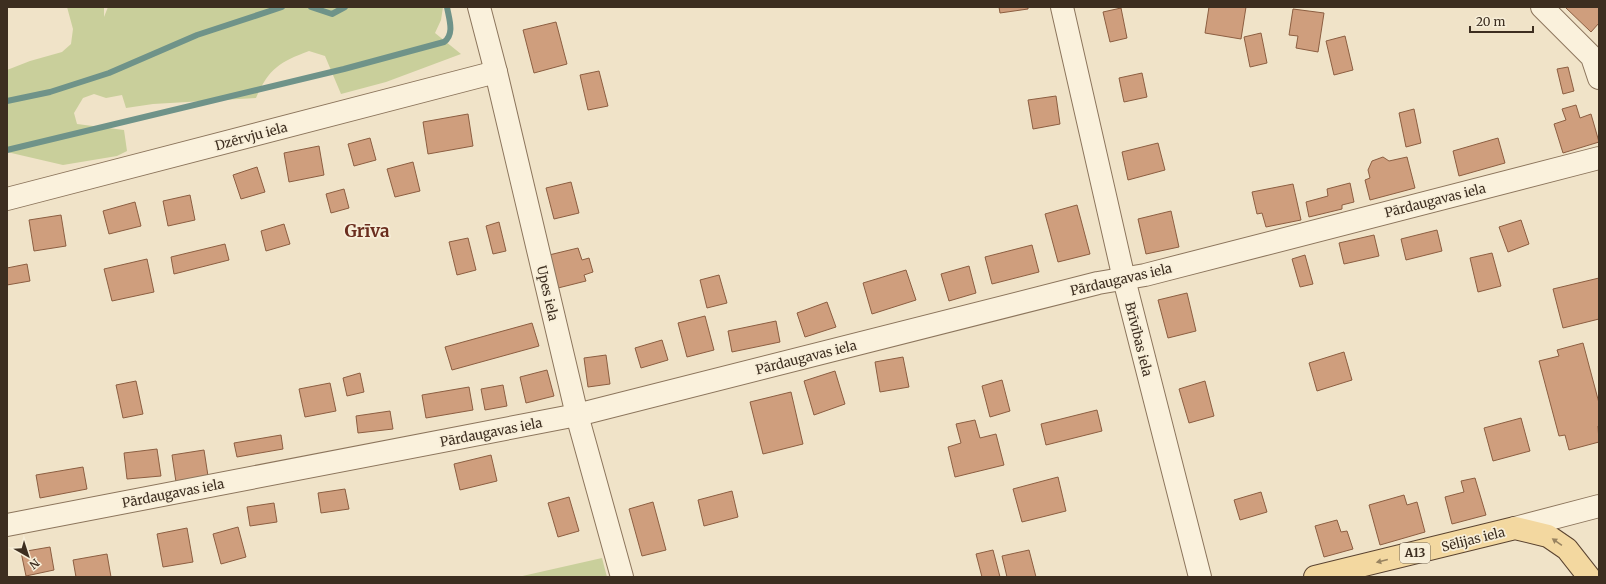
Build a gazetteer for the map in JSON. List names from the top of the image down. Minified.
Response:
{"streets":{"main road":["Sēlijas iela","A13"],"street":["Dzērvju iela","Pārdaugavas iela","Upes iela","Brīvības iela"]},"crossings":[["Dzērvju iela","Upes iela"],["Pārdaugavas iela","Upes iela"],["Pārdaugavas iela","Brīvības iela"]],"one_way":["Sēlijas iela"],"districts":["Grīva"],"scale_bar":"20 m","north":"bottom right"}
